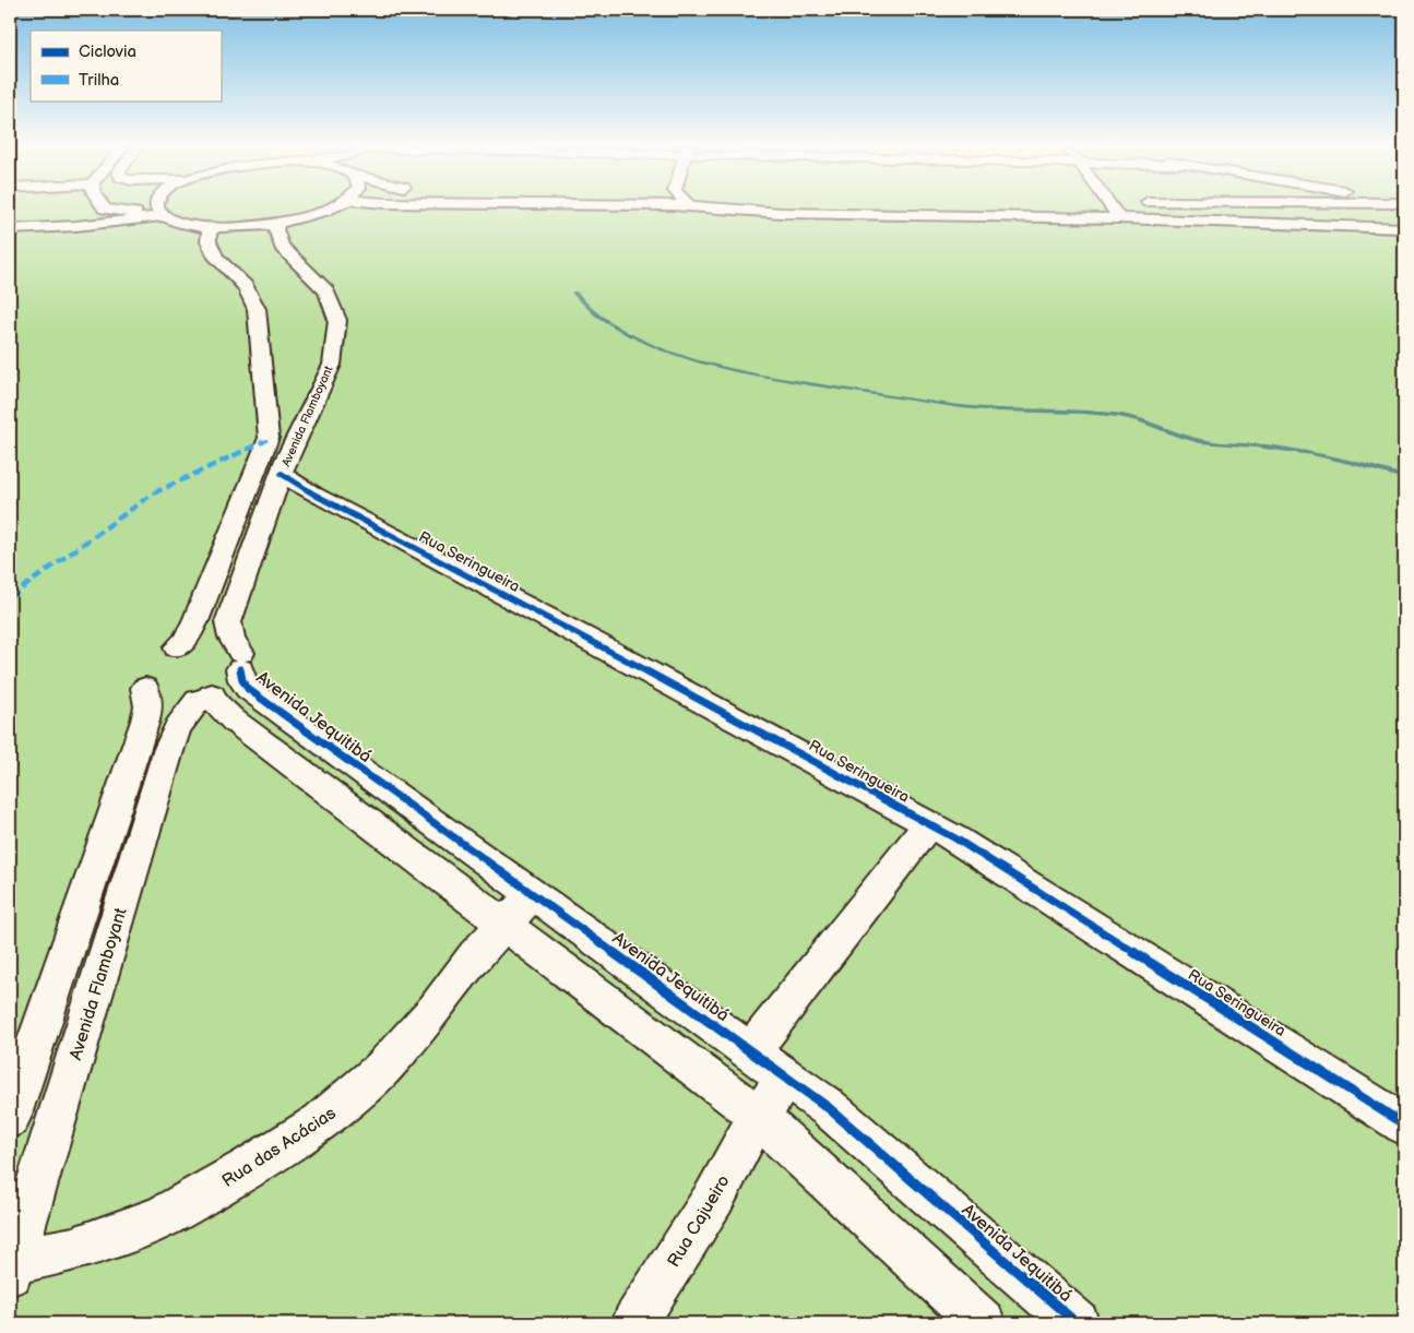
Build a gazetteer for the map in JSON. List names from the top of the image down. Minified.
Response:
{"streets":{"street":["Avenida Flamboyant","Rua Seringueira","Avenida Jequitibá","Rua das Acácias","Rua Cajueiro"]},"crossings":[["Avenida Flamboyant","Rua Seringueira"],["Avenida Flamboyant","Avenida Jequitibá"],["Avenida Flamboyant","Rua das Acácias"],["Avenida Jequitibá","Rua das Acácias"],["Avenida Jequitibá","Rua Cajueiro"]],"legend":["Ciclovia","Trilha"]}
